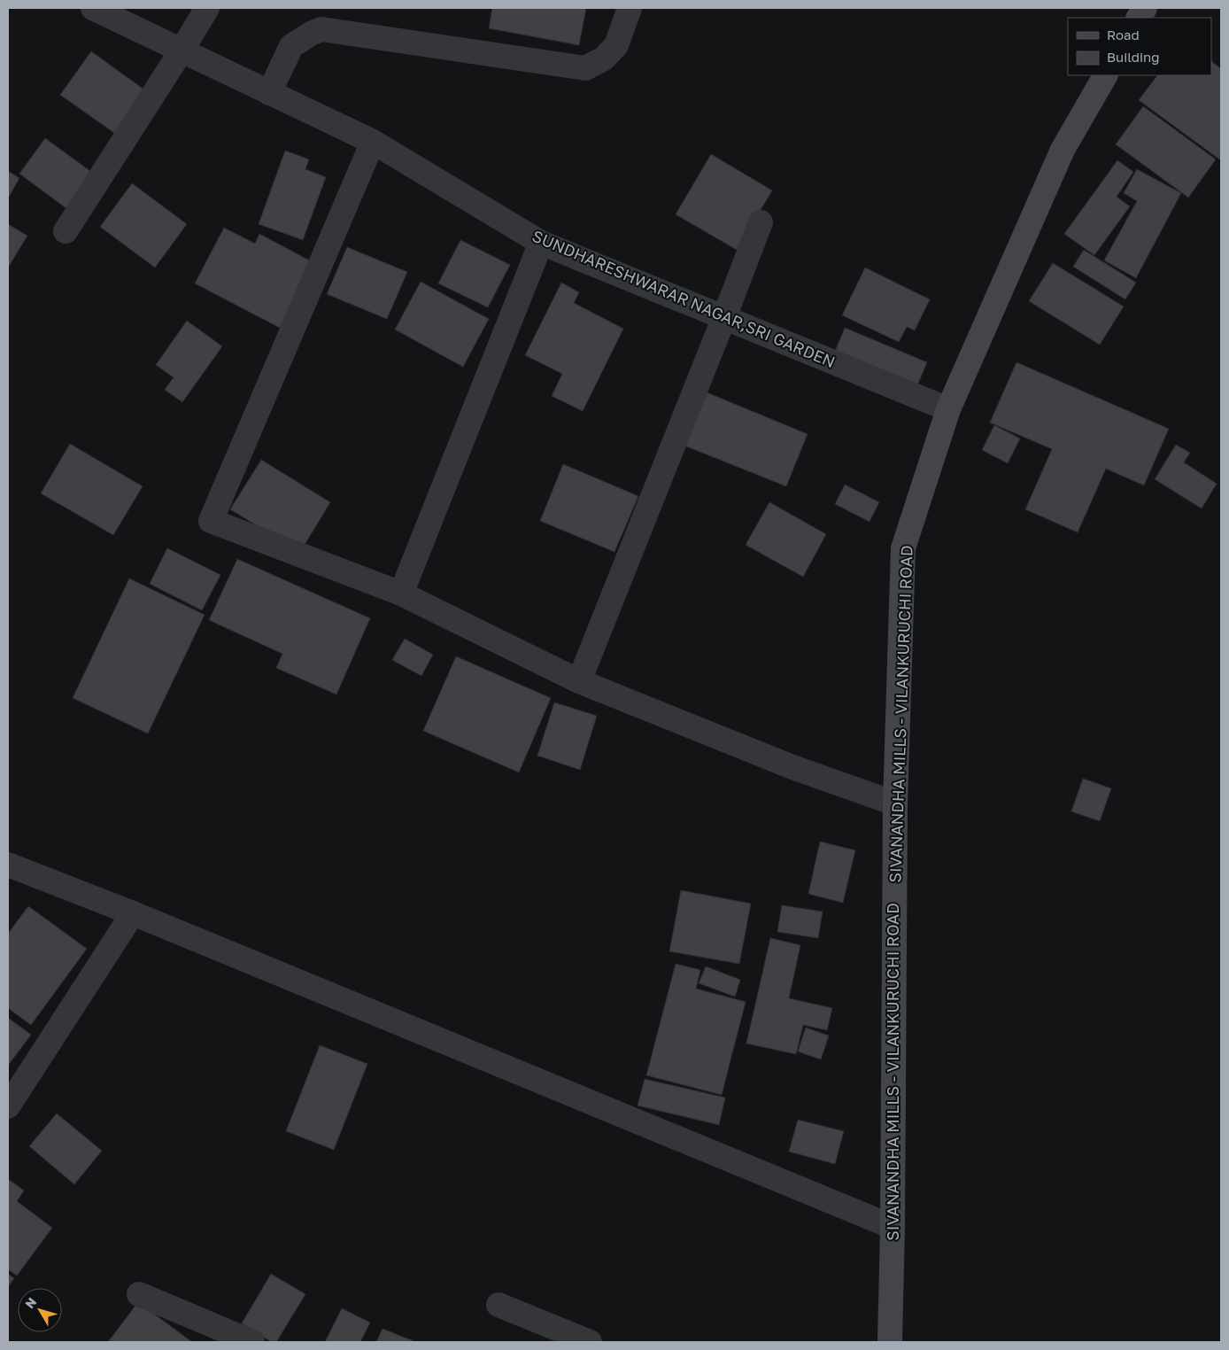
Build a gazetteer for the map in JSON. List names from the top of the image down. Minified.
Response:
{"streets":{"main road":["SIVANANDHA MILLS - VILANKURUCHI ROAD"],"street":["SUNDHARESHWARAR NAGAR,SRI GARDEN"]},"crossings":[["SUNDHARESHWARAR NAGAR,SRI GARDEN","SIVANANDHA MILLS - VILANKURUCHI ROAD"]],"legend":["Road","Building"],"north":"top left"}
